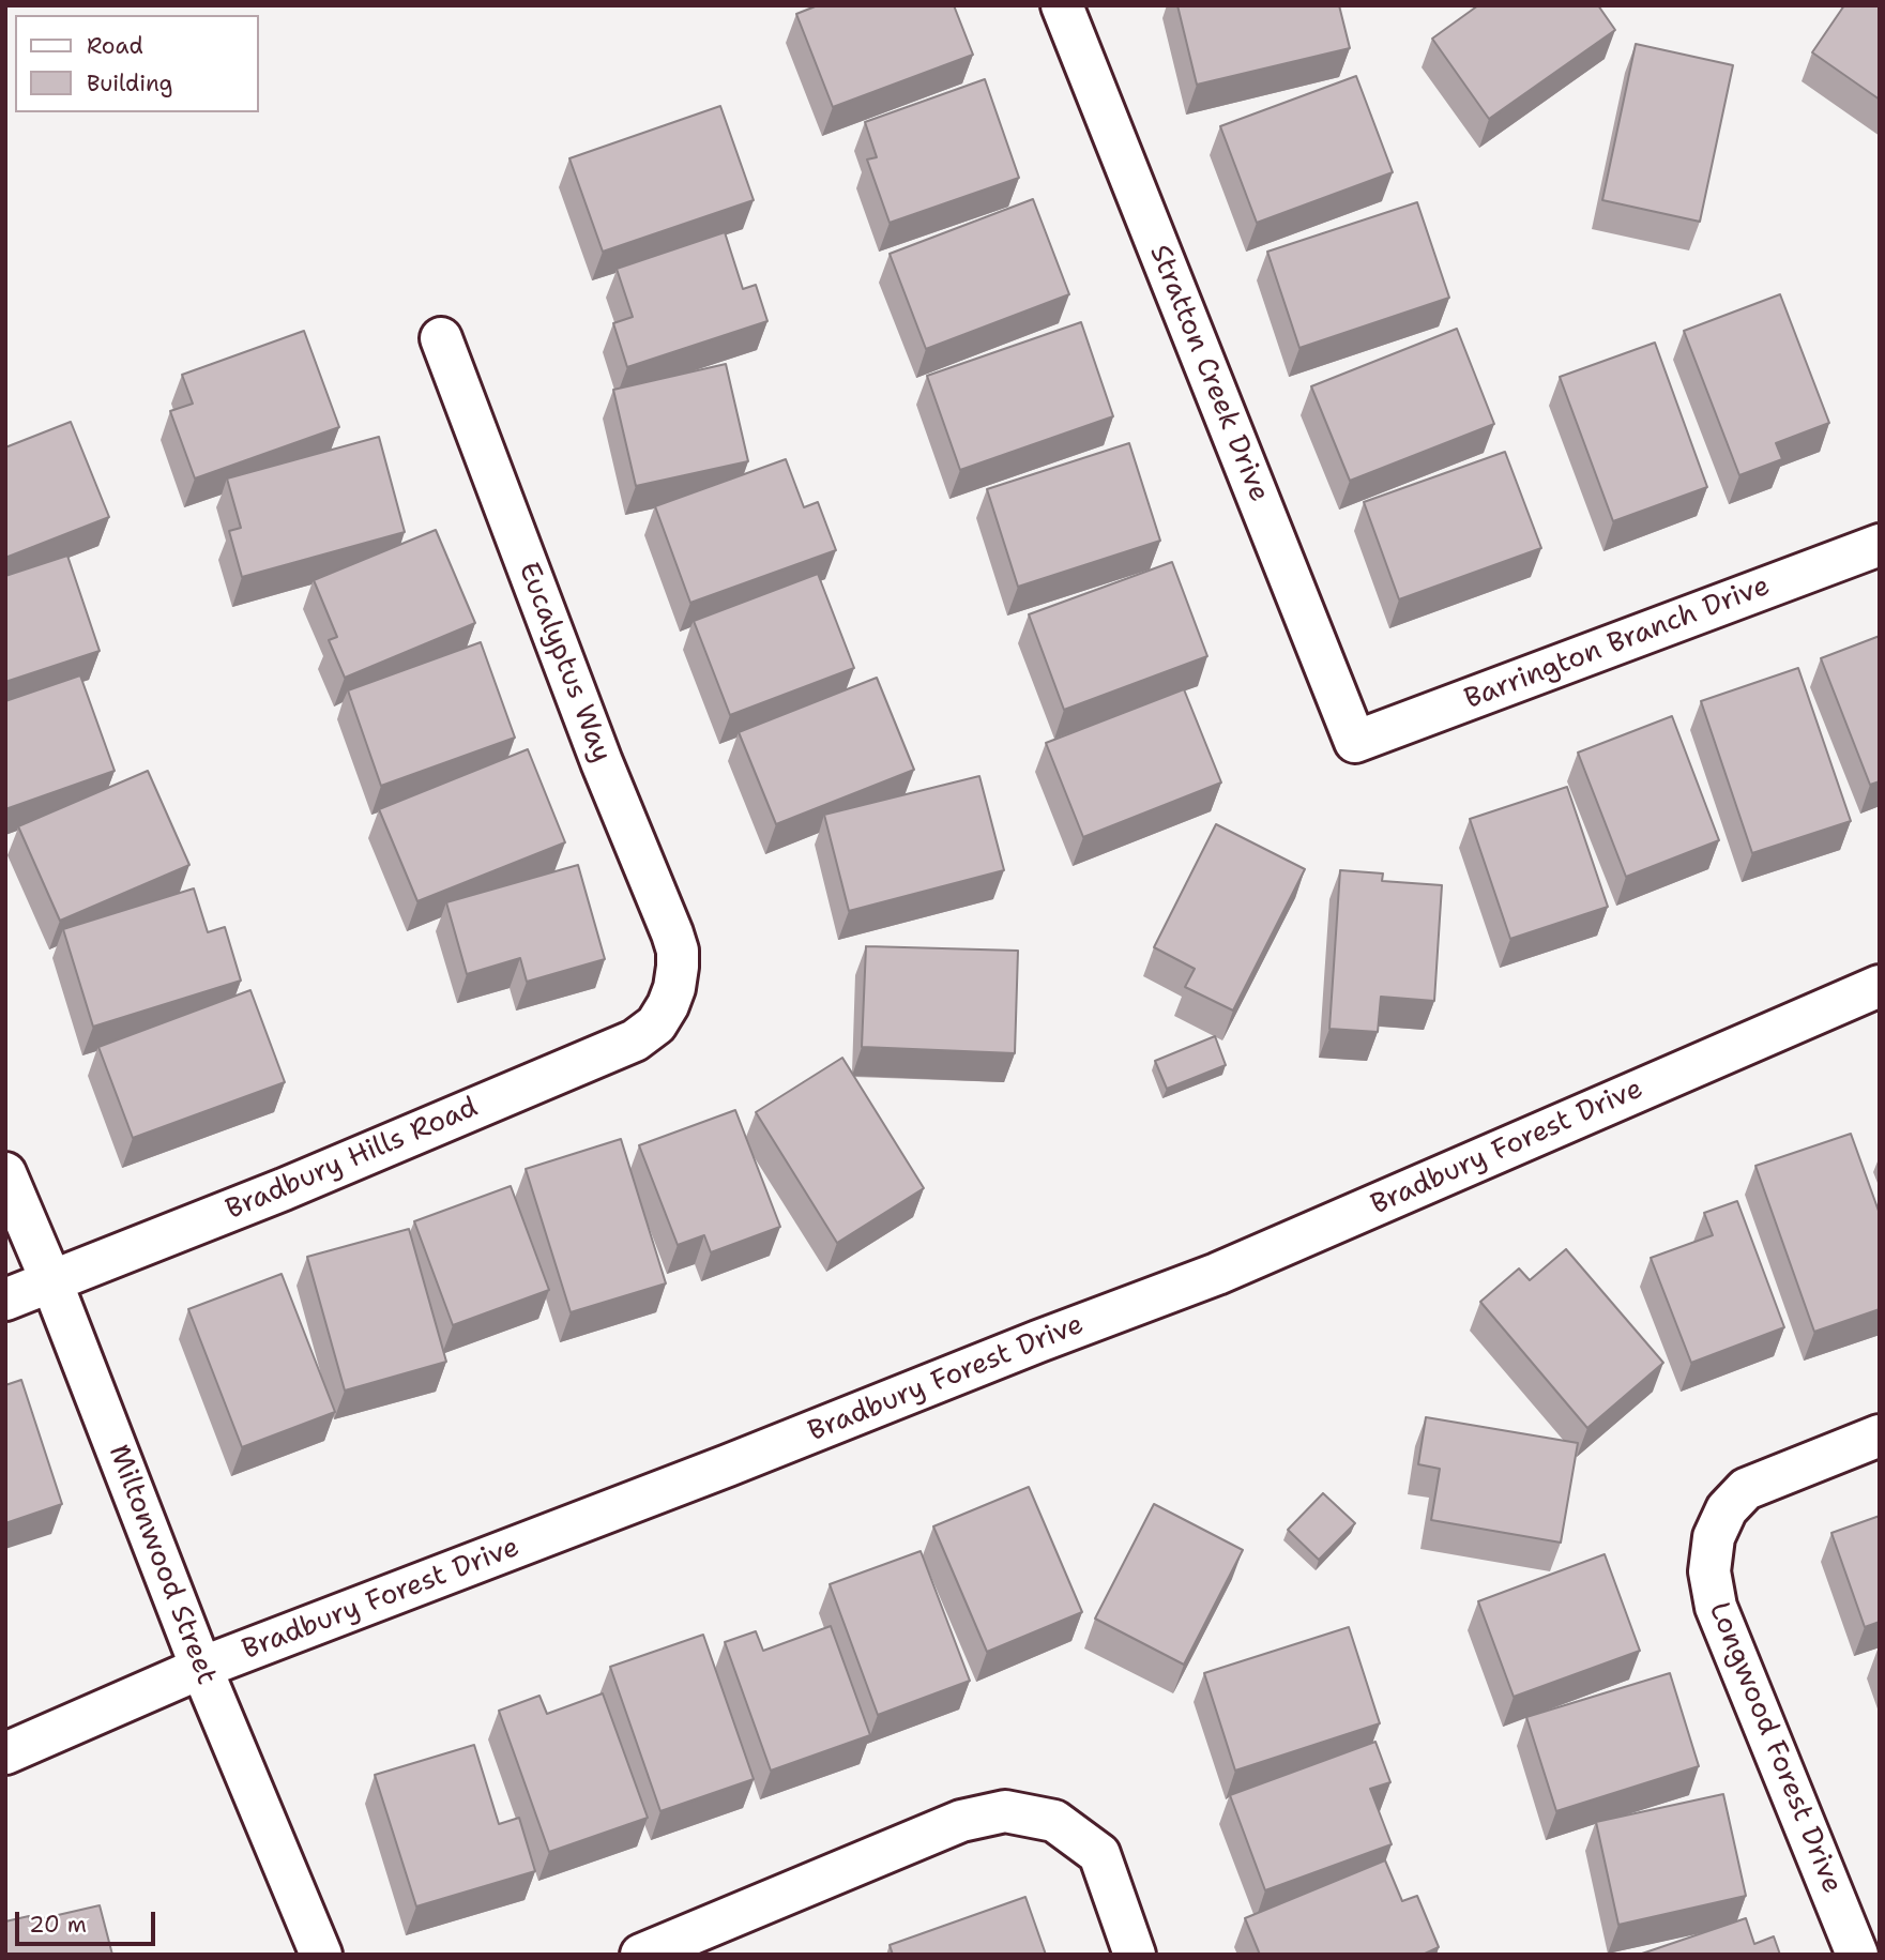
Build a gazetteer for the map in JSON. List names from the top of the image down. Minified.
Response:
{"streets":{"street":["Stratton Creek Drive","Barrington Branch Drive","Eucalyptus Way","Bradbury Forest Drive","Bradbury Hills Road","Miltonwood Street","Longwood Forest Drive"]},"crossings":[["Stratton Creek Drive","Barrington Branch Drive"],["Eucalyptus Way","Bradbury Hills Road"],["Bradbury Forest Drive","Miltonwood Street"],["Bradbury Hills Road","Miltonwood Street"]],"legend":["Road","Building"],"scale_bar":"20 m"}
